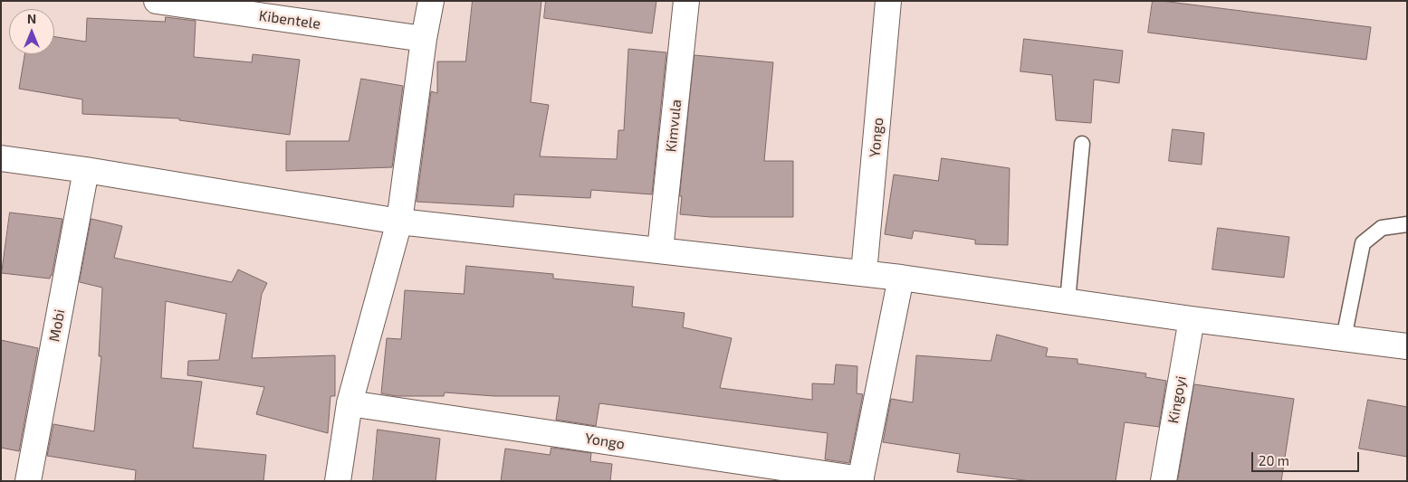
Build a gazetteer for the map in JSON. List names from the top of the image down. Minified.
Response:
{"streets":{"street":["Kibentele","Kimvula","Yongo","Mobi","Kingoyi"]},"scale_bar":"20 m","north":"top"}
